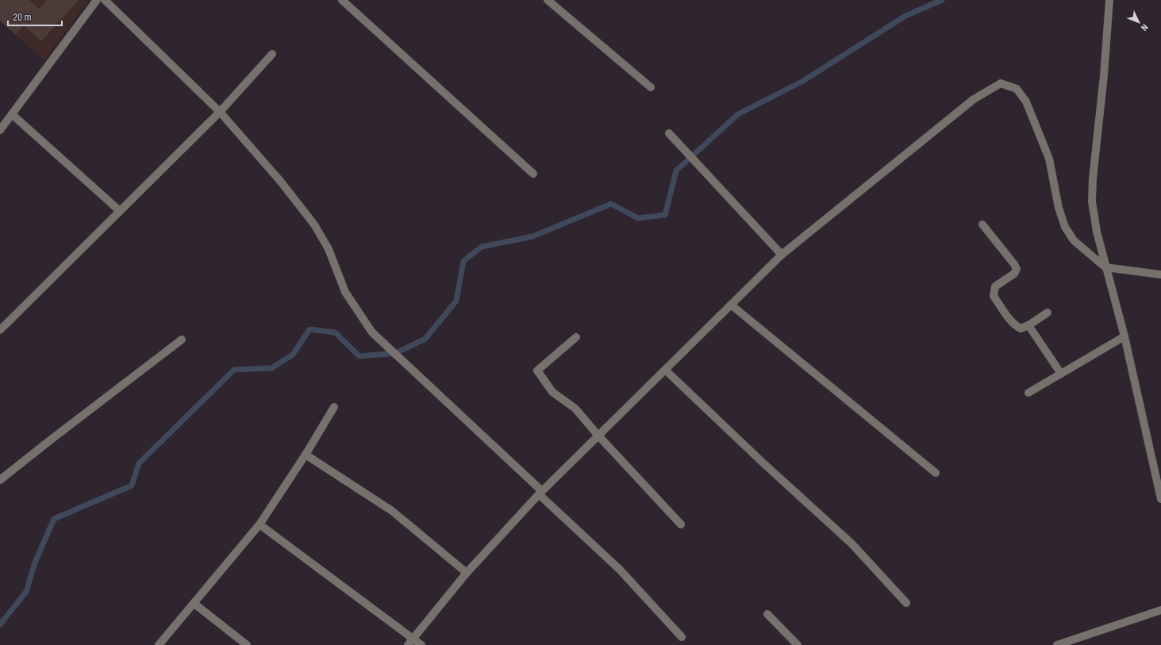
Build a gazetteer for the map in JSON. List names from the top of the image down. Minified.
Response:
{"scale_bar":"20 m","north":"bottom right"}
